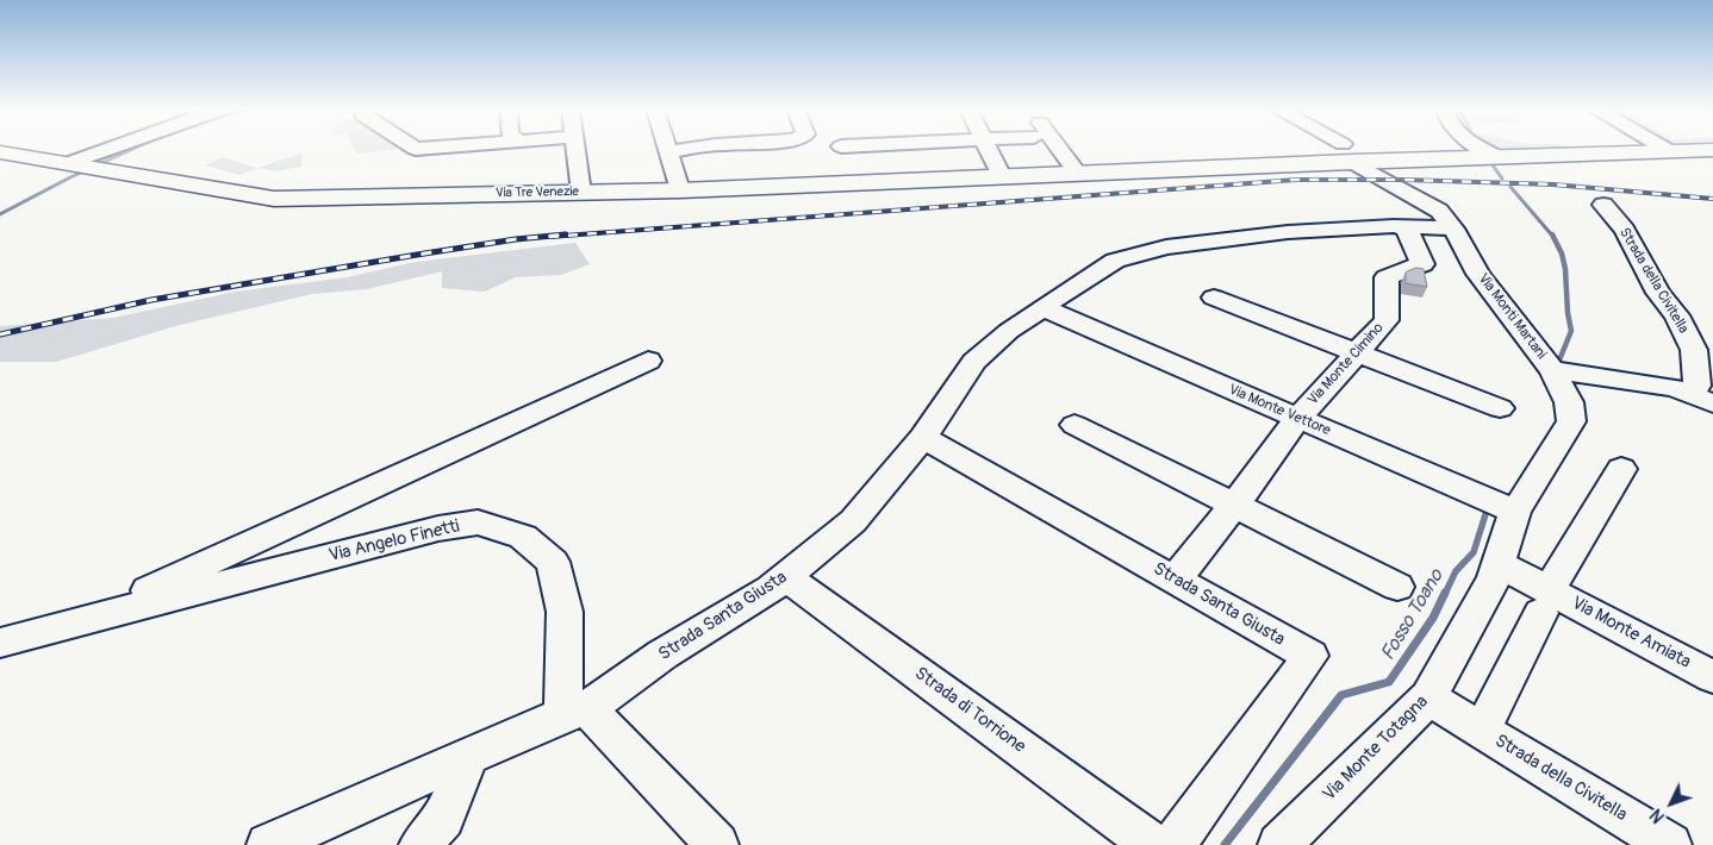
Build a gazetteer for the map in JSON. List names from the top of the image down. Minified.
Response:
{"streets":{"main road":["Via Tre Venezie"],"street":["Strada della Civitella","Via Monti Martani","Via Monte Cimino","Via Monte Vettore","Via Angelo Finetti","Strada Santa Giusta","Via Monte Amiata","Strada di Torrione","Via Monte Totagna"]},"crossings":[["Via Tre Venezie","Via Monti Martani"],["Strada della Civitella","Via Monti Martani"],["Strada della Civitella","Via Monte Amiata"],["Strada della Civitella","Via Monte Totagna"],["Via Monti Martani","Via Monte Vettore"],["Via Monti Martani","Strada Santa Giusta"],["Via Monti Martani","Via Monte Totagna"],["Via Monte Cimino","Via Monte Vettore"],["Via Monte Cimino","Strada Santa Giusta"],["Via Monte Vettore","Strada Santa Giusta"],["Via Monte Vettore","Via Monte Totagna"],["Via Angelo Finetti","Strada Santa Giusta"],["Strada Santa Giusta","Strada di Torrione"],["Via Monte Amiata","Via Monte Totagna"]],"water":["Fosso Toano"],"north":"bottom left"}
